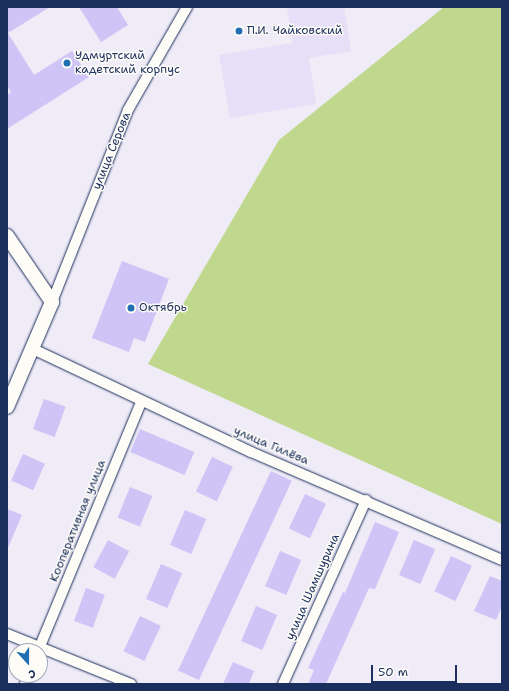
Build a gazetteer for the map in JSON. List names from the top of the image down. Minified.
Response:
{"streets":{"main road":["улица Серова"],"street":["улица Гилёва","Кооперативная улица","улица Шамшурина"]},"crossings":[["улица Серова","улица Гилёва"],["улица Гилёва","Кооперативная улица"],["улица Гилёва","улица Шамшурина"]],"places":["П.И. Чайковский","Удмуртский кадетский корпус","Октябрь"],"scale_bar":"50 m","north":"bottom"}
